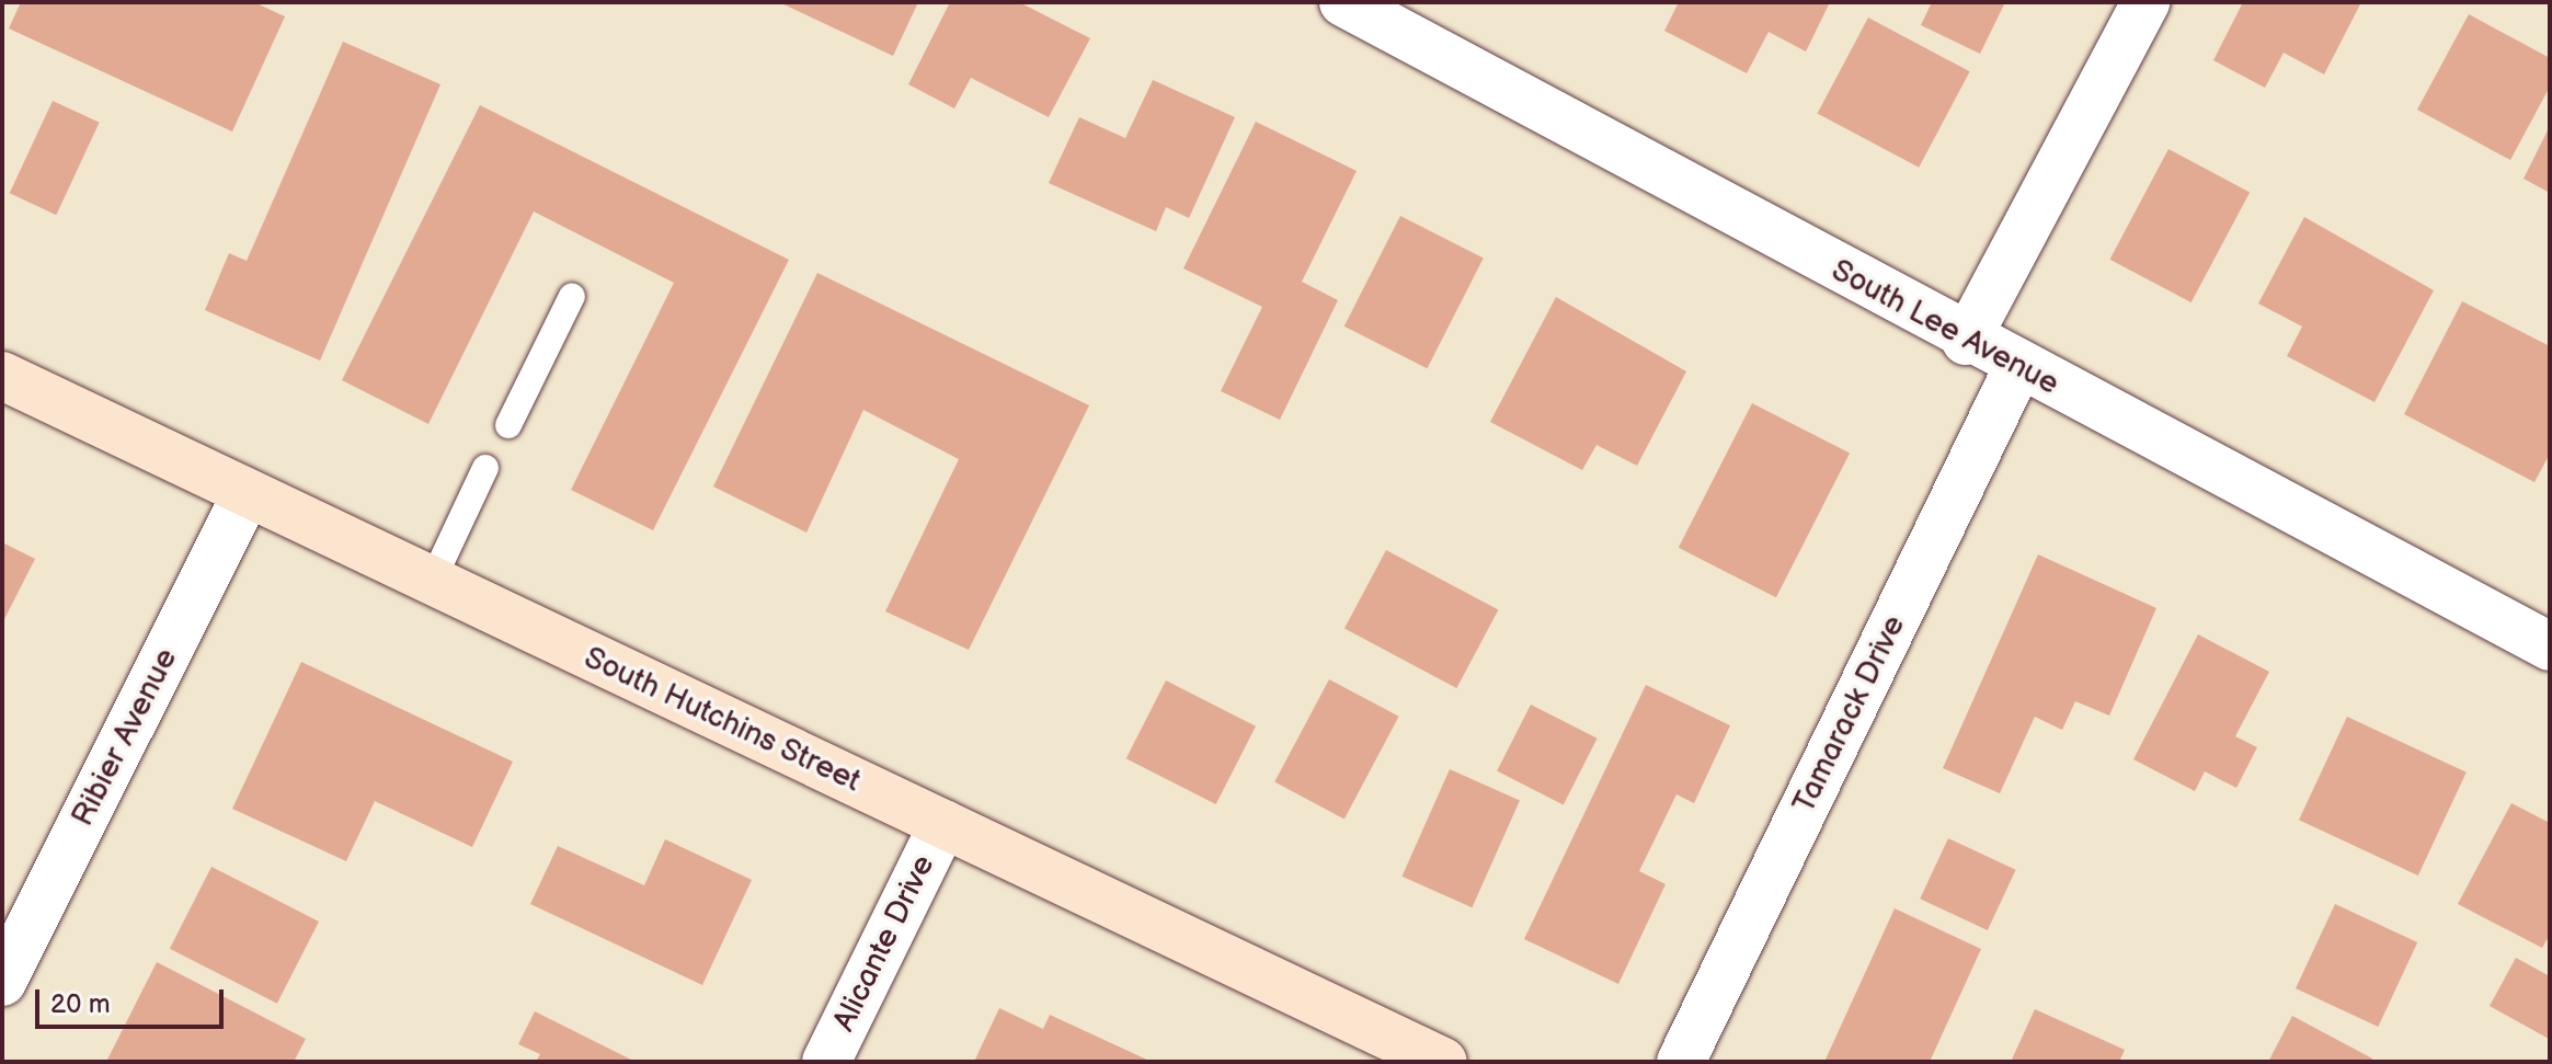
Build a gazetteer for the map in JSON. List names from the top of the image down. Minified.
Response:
{"streets":{"main road":["South Hutchins Street"],"street":["South Lee Avenue","Tamarack Drive","Ribier Avenue","Alicante Drive"]},"crossings":[["South Lee Avenue","Tamarack Drive"],["South Hutchins Street","Ribier Avenue"],["South Hutchins Street","Alicante Drive"]],"scale_bar":"20 m"}
